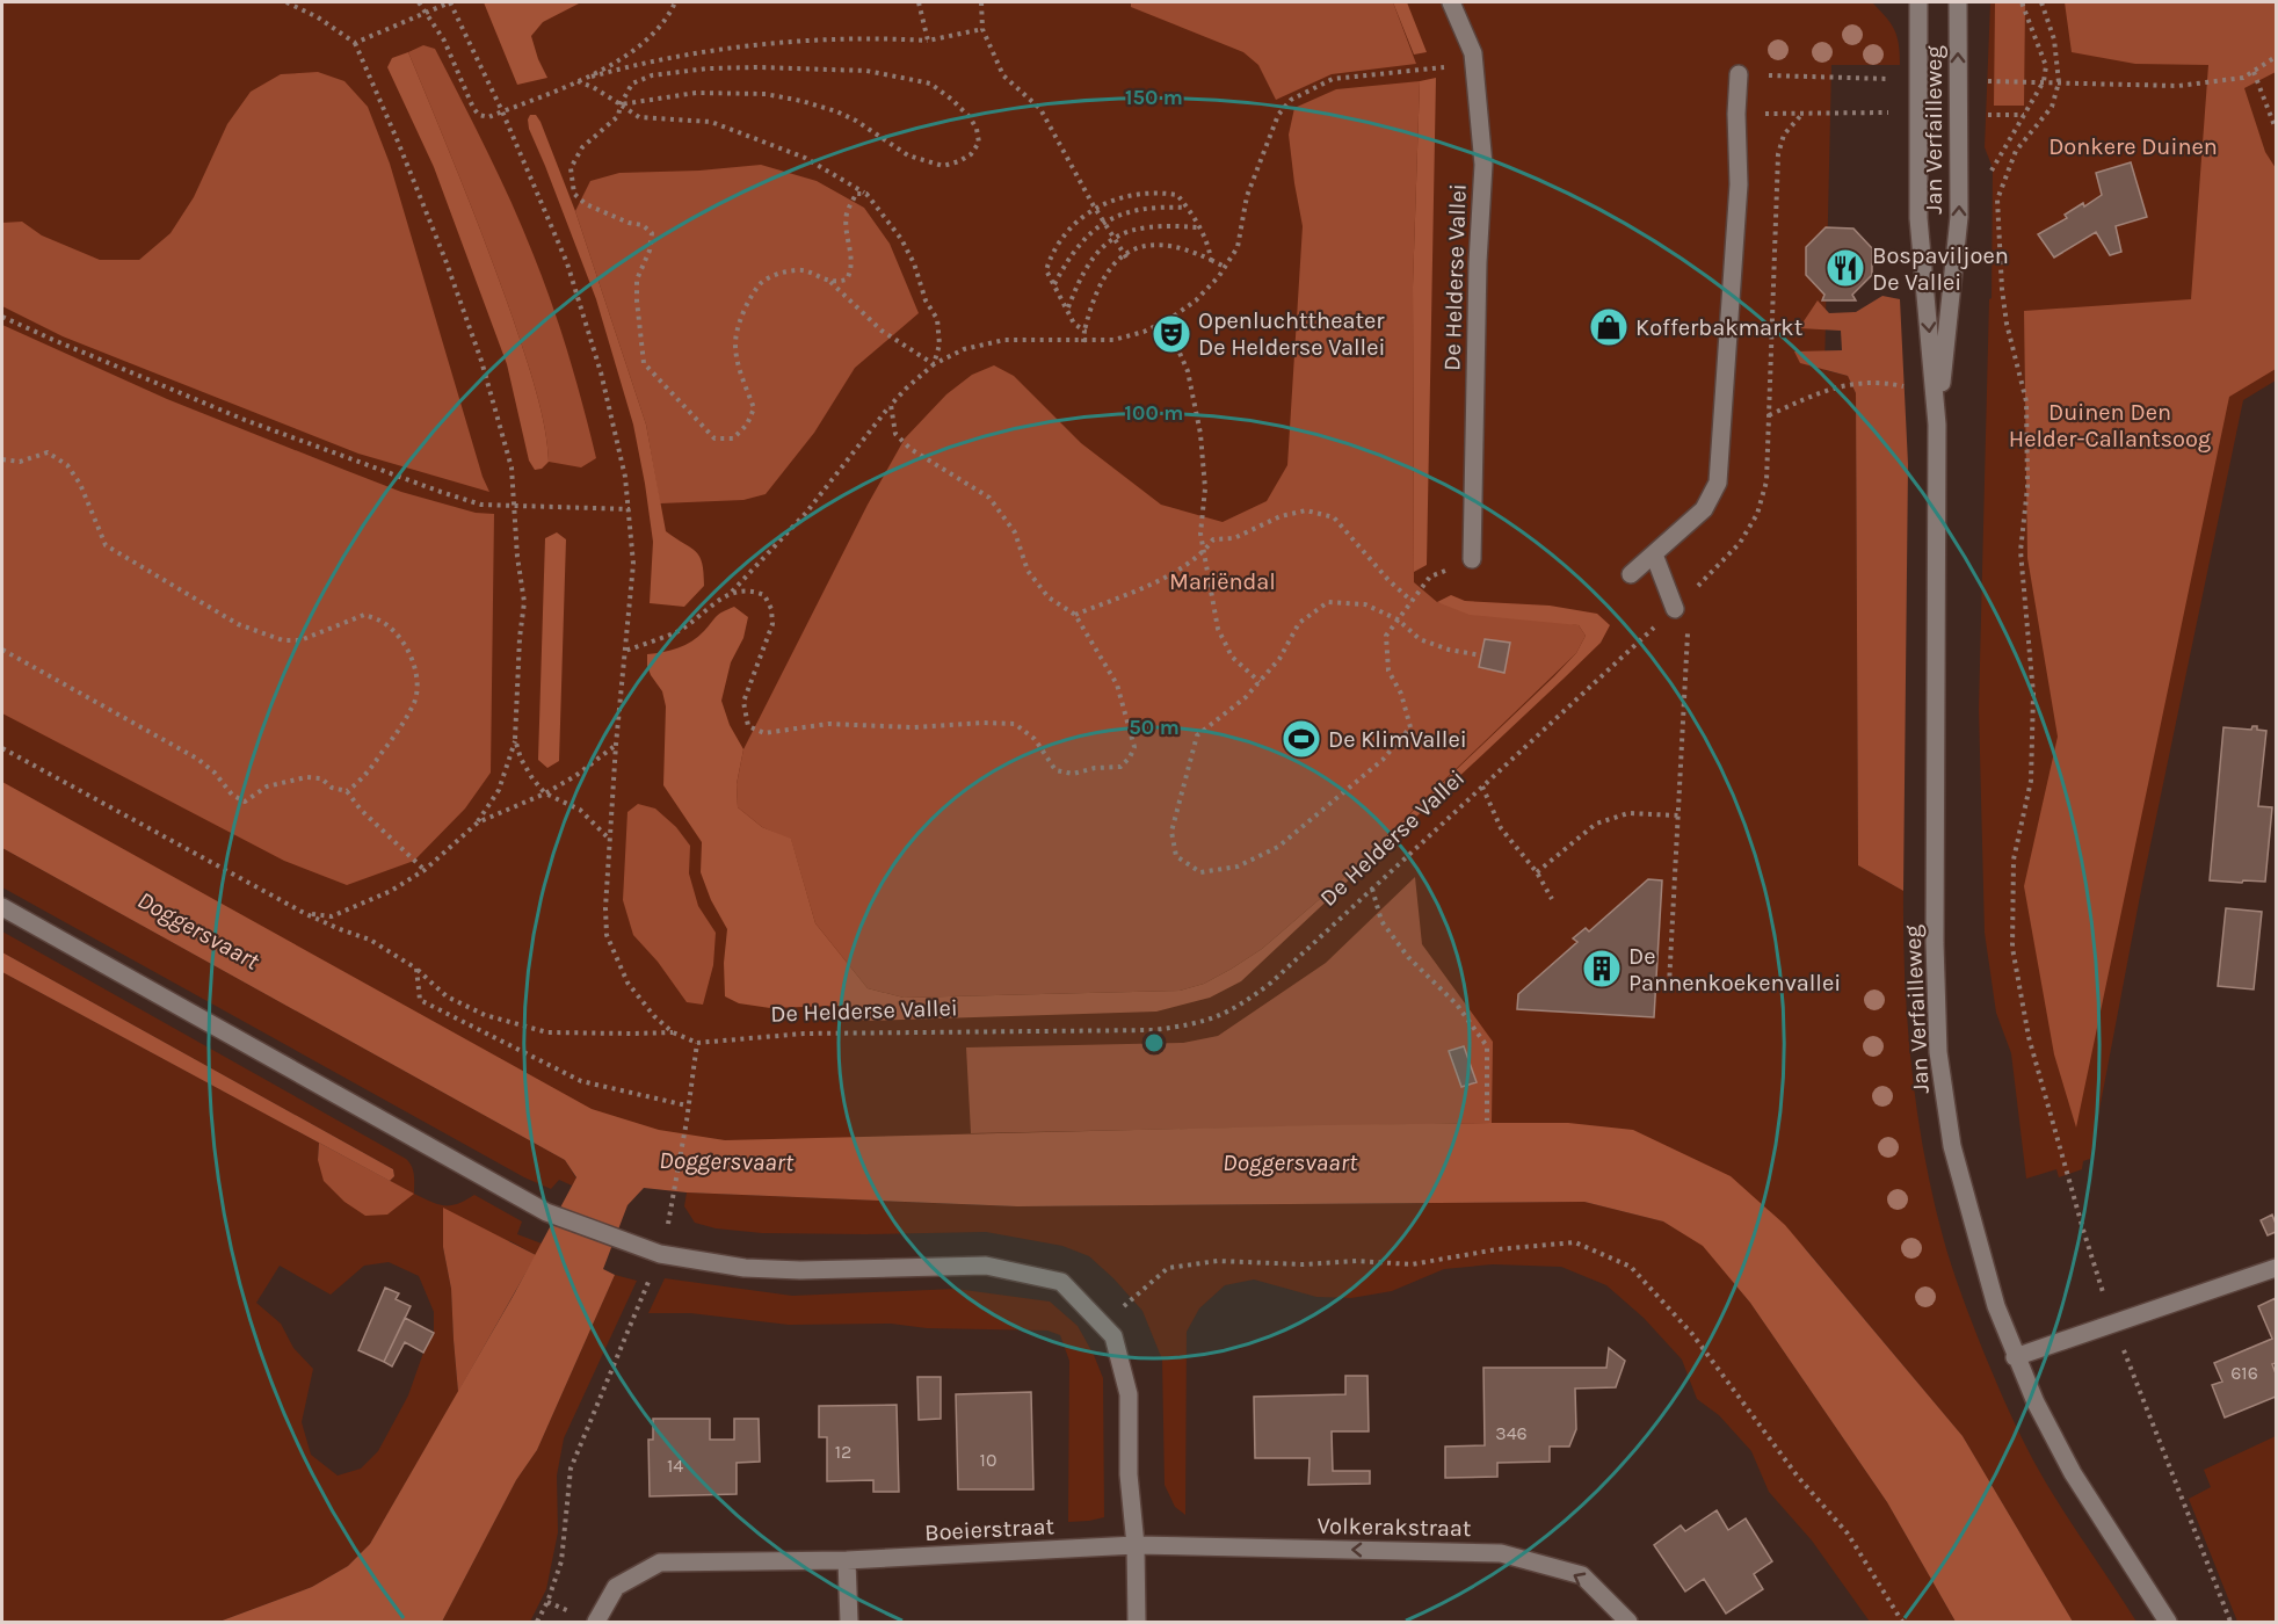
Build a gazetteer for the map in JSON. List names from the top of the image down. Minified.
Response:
{"streets":{"street":["Jan Verfailleweg","De Helderse Vallei","Volkerakstraat","Boeierstraat"]},"crossings":[["Jan Verfailleweg","De Helderse Vallei"],["Volkerakstraat","Boeierstraat"]],"one_way":["Volkerakstraat"],"water":["Doggersvaart"],"parks":["Donkere Duinen","Duinen Den Helder-Callantsoog","Mariëndal"],"places":{"restaurant":["Bospaviljoen De Vallei"],"shop":["Kofferbakmarkt"],"theatre":["Openluchttheater De Helderse Vallei"],"sports":["De KlimVallei"],"building":["De Pannenkoekenvallei"]},"house_numbers":["616","346","12","10","14"],"rings":["150 m","100 m","50 m"]}
